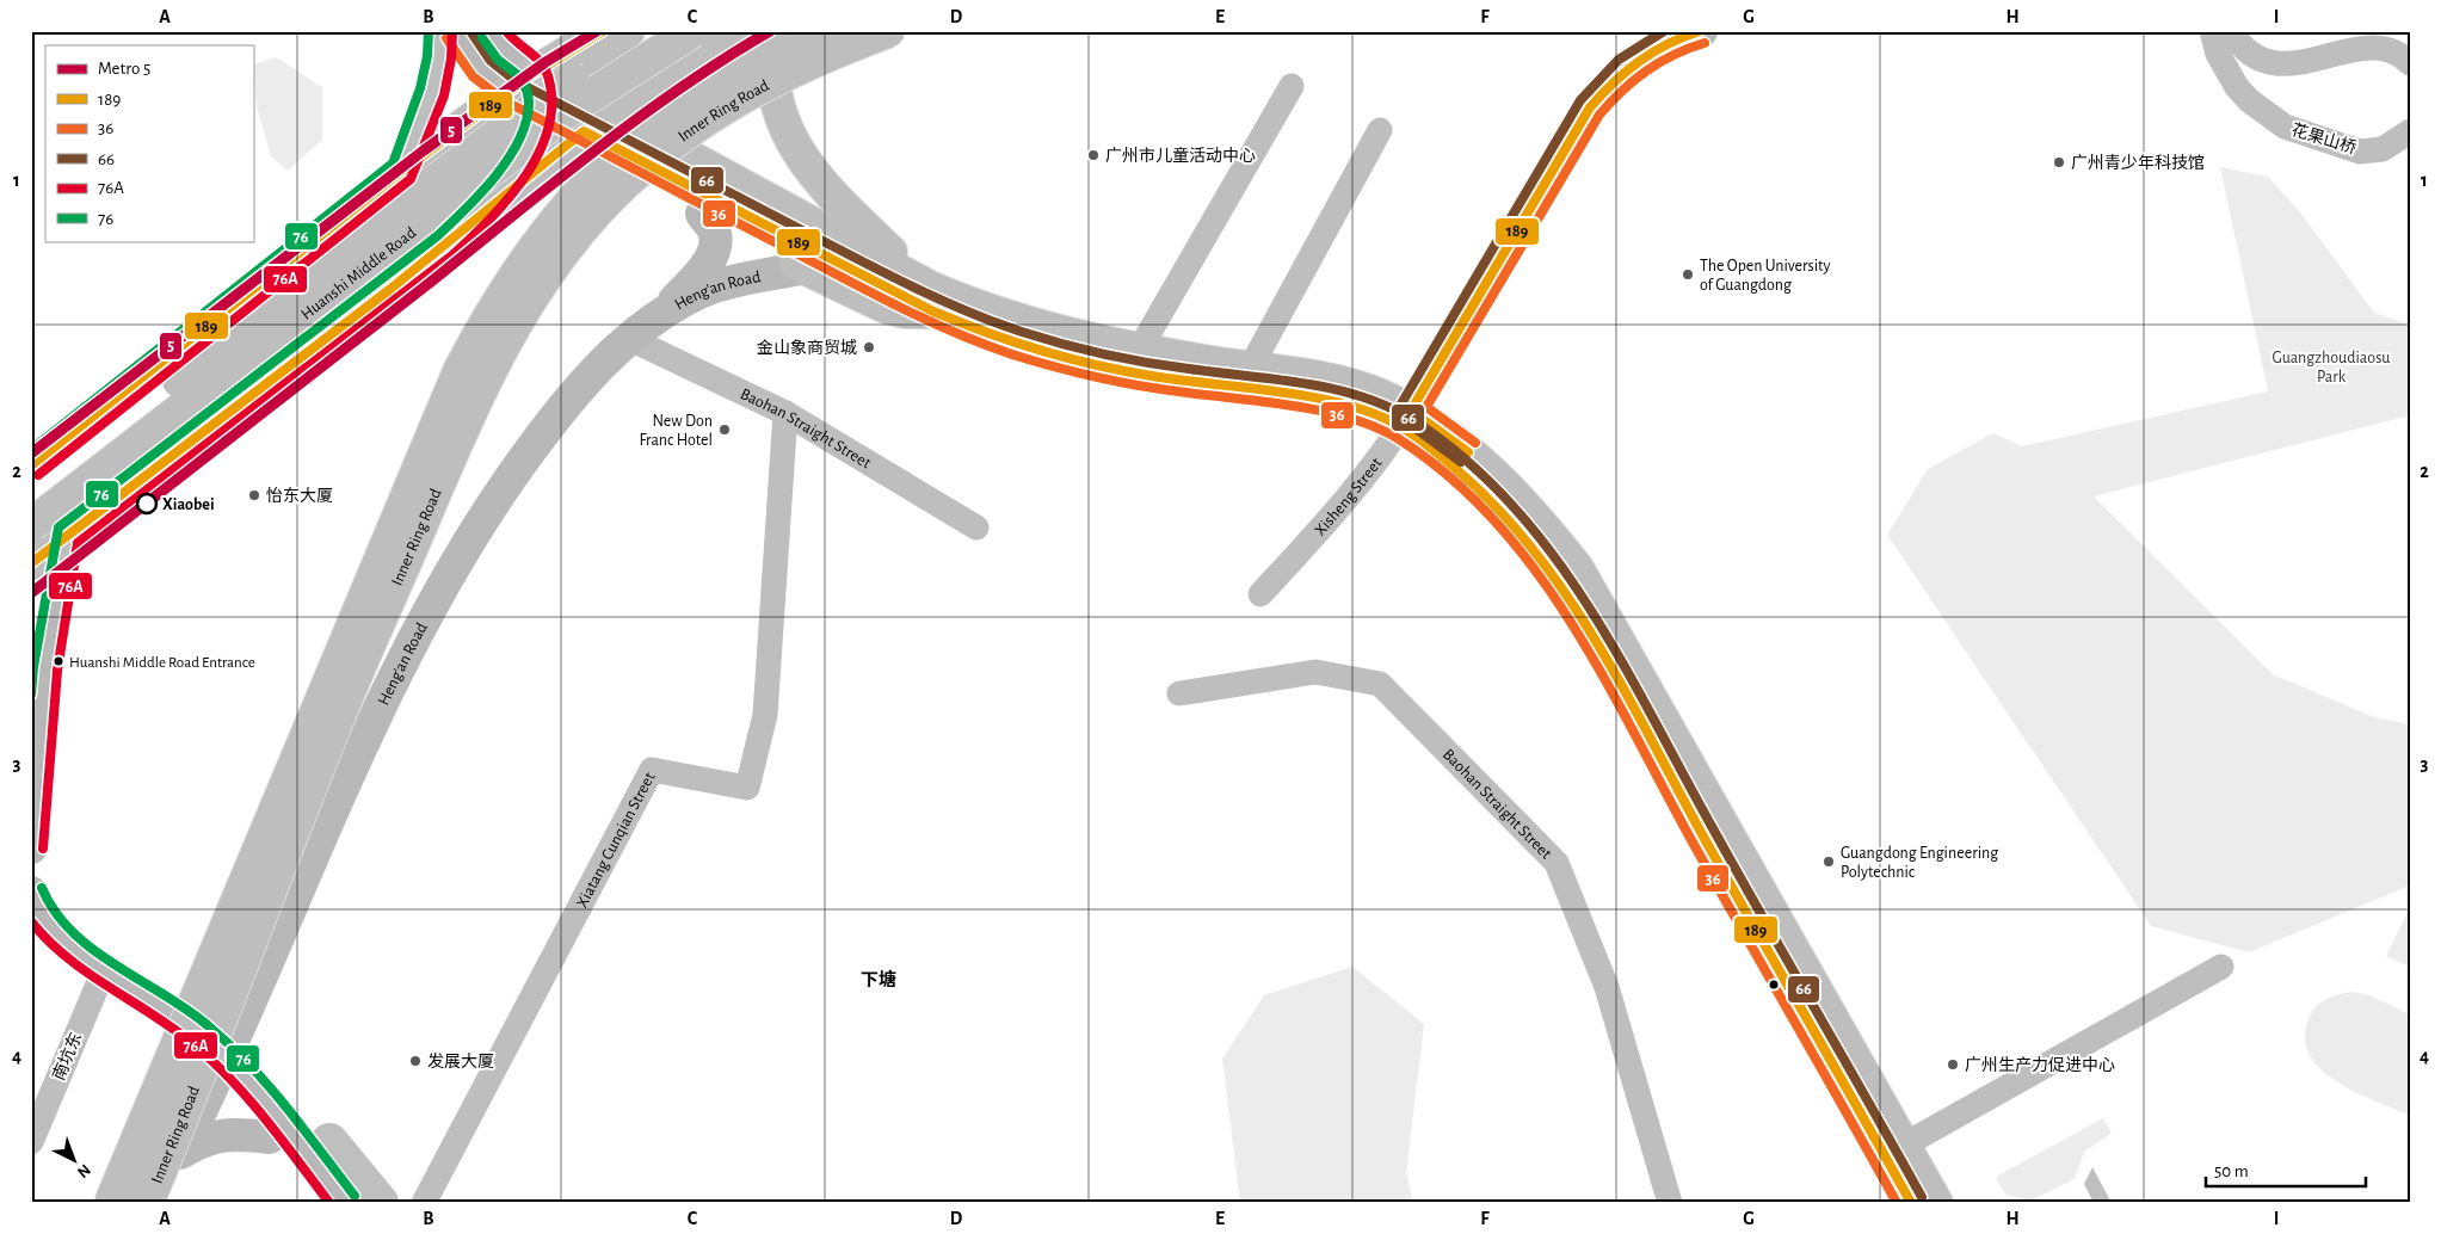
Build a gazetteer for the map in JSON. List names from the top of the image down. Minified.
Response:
{"streets":{"main road":["Inner Ring Road","Huanshi Middle Road"],"street":["花果山桥","Heng'an Road","Baohan Straight Street","Xisheng Street","Xiatang Cunqian Street","南坑东"]},"crossings":[["Heng'an Road","Baohan Straight Street"],["Baohan Straight Street","Xiatang Cunqian Street"]],"districts":["下塘"],"parks":["Guangzhoudiaosu Park"],"places":["广州市儿童活动中心","广州青少年科技馆","The Open University of Guangdong","金山象商贸城","New Don Franc Hotel","怡东大厦","Xiaobei","Huanshi Middle Road Entrance","Guangdong Engineering Polytechnic","发展大厦","广州生产力促进中心"],"lines":["metro line 5","transit line 189","transit line 66","transit line 76A","transit line 76","transit line 36"],"legend":["Metro 5","189","36","66","76A","76"],"scale_bar":"50 m","north":"bottom right","grid":{"columns":["A","B","C","D","E","F","G","H","I"],"rows":["1","2","3","4"]}}
